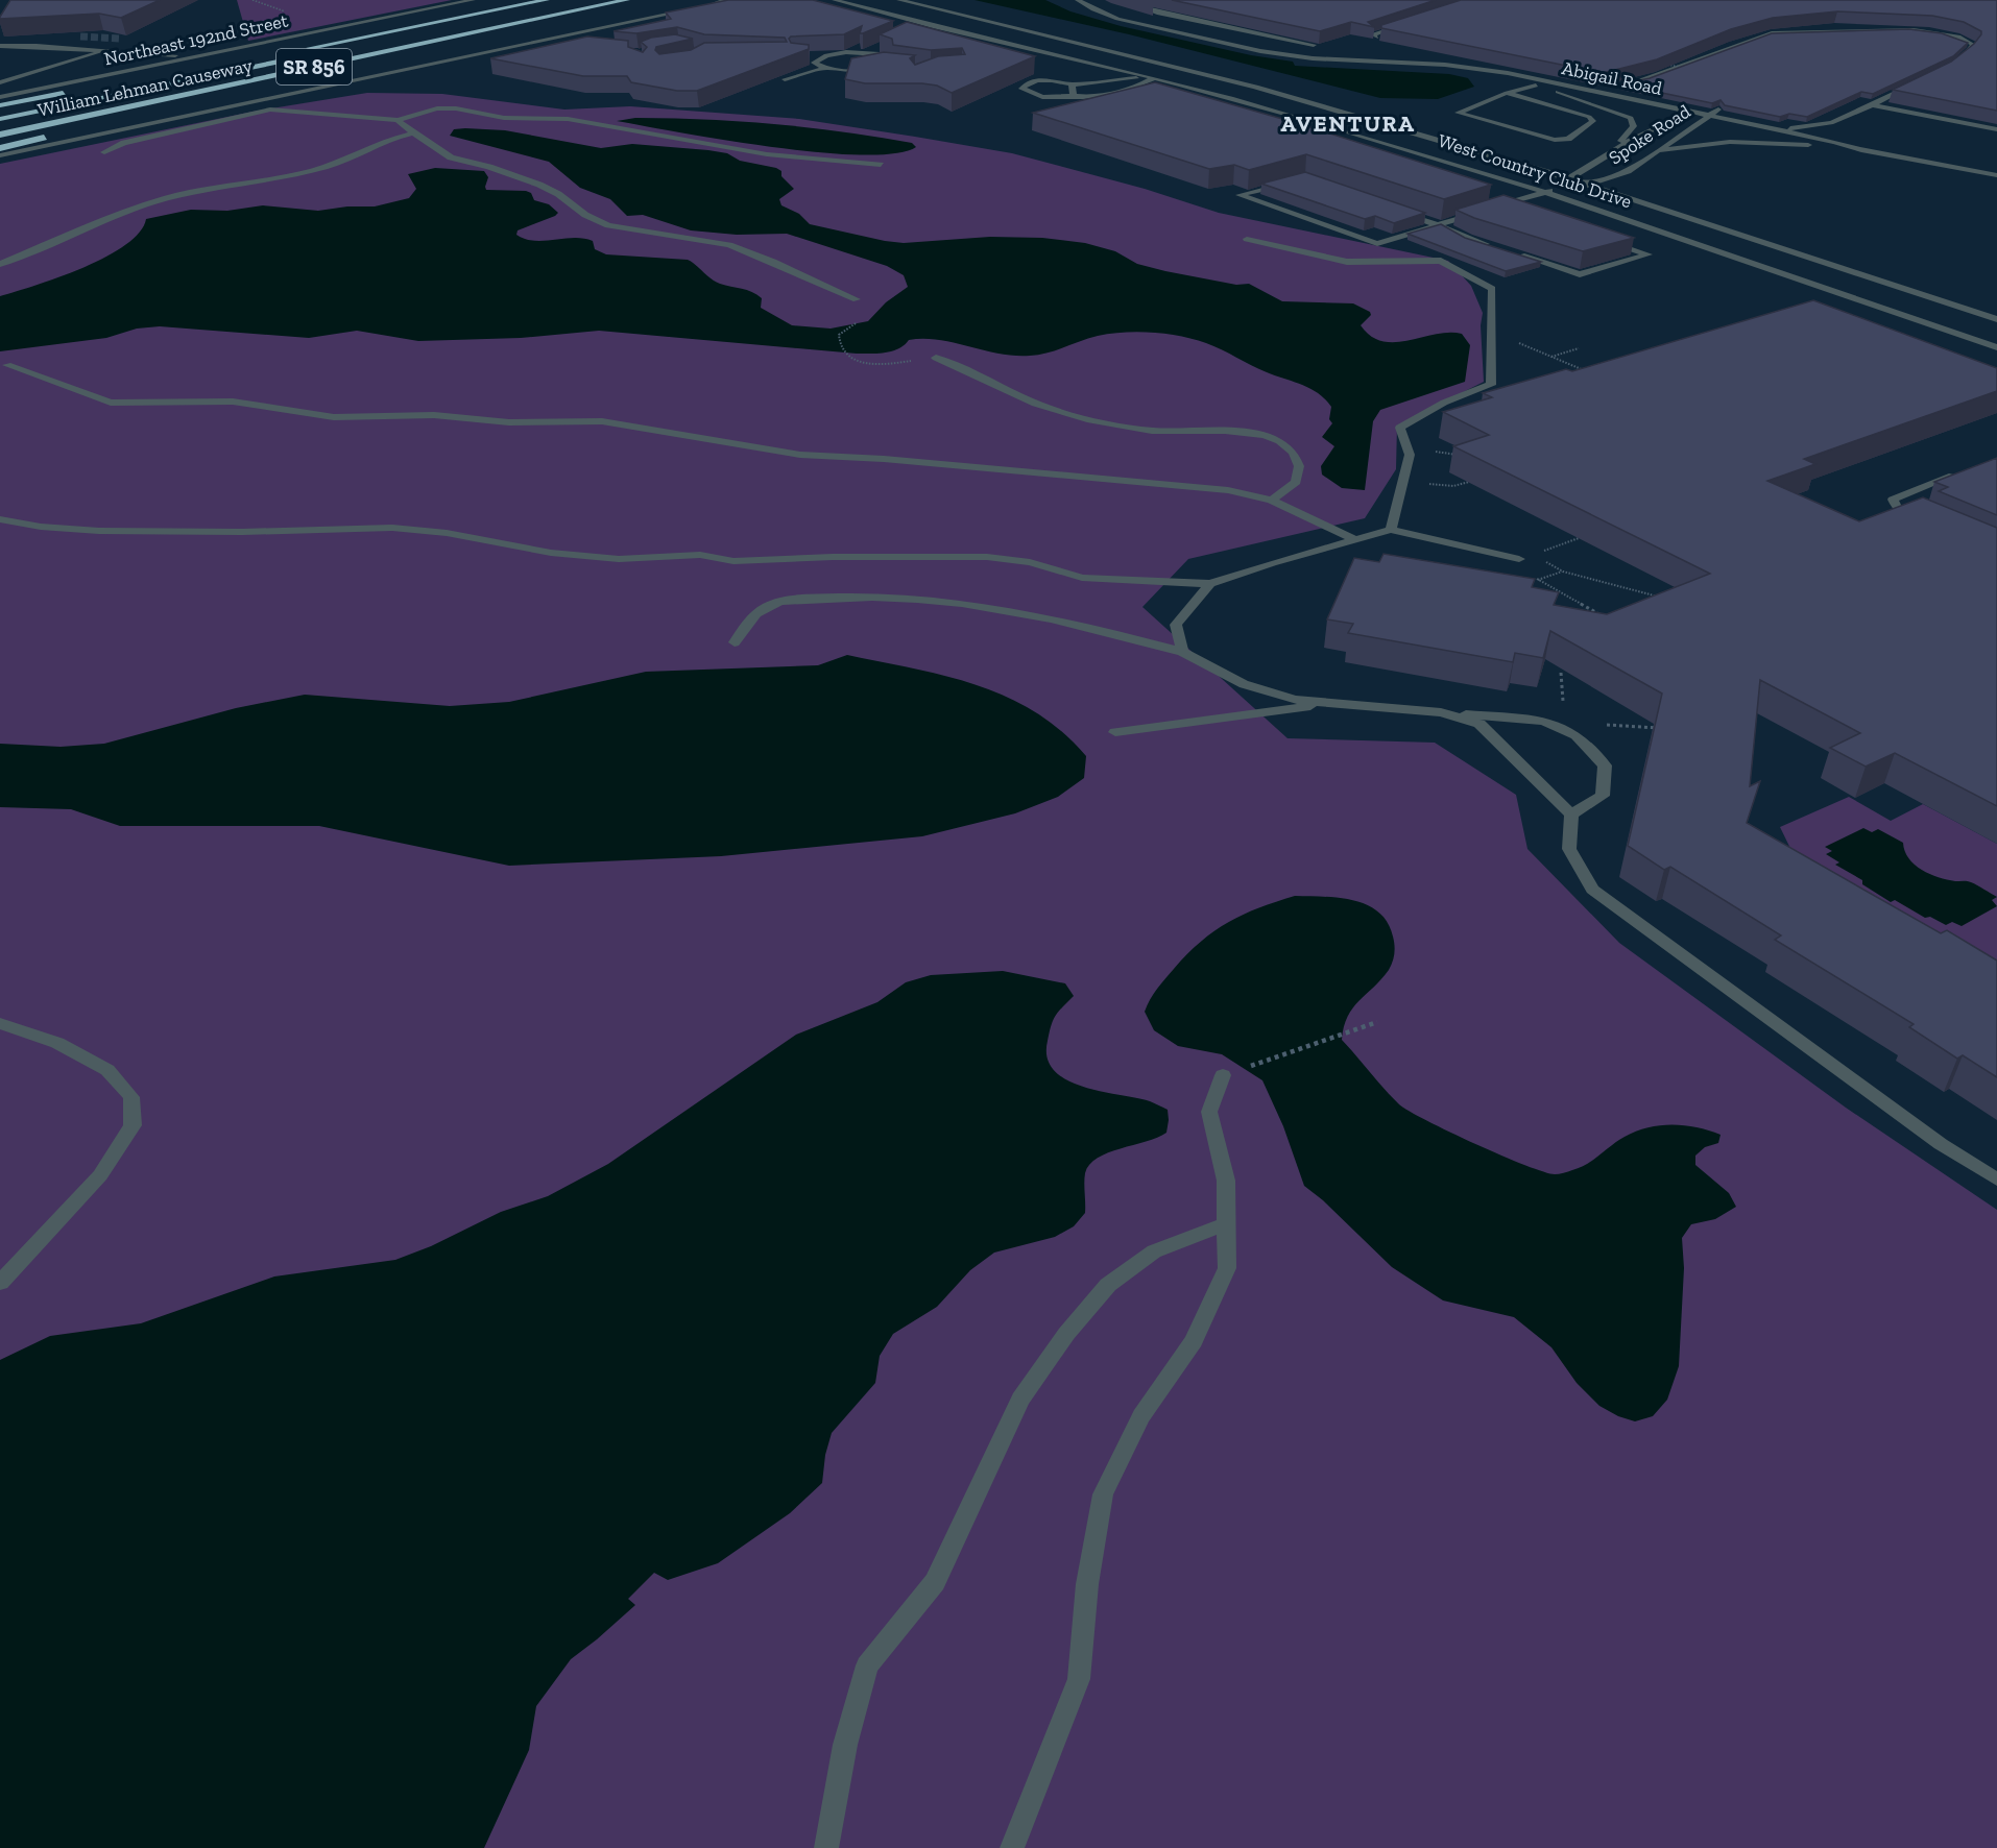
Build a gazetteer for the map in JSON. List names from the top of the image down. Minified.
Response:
{"streets":{"highway":["SR 856","William Lehman Causeway"],"street":["Northeast 192nd Street","Abigail Road","Spoke Road","West Country Club Drive"]},"crossings":[["Abigail Road","Spoke Road"],["Spoke Road","West Country Club Drive"]],"districts":["AVENTURA"]}
